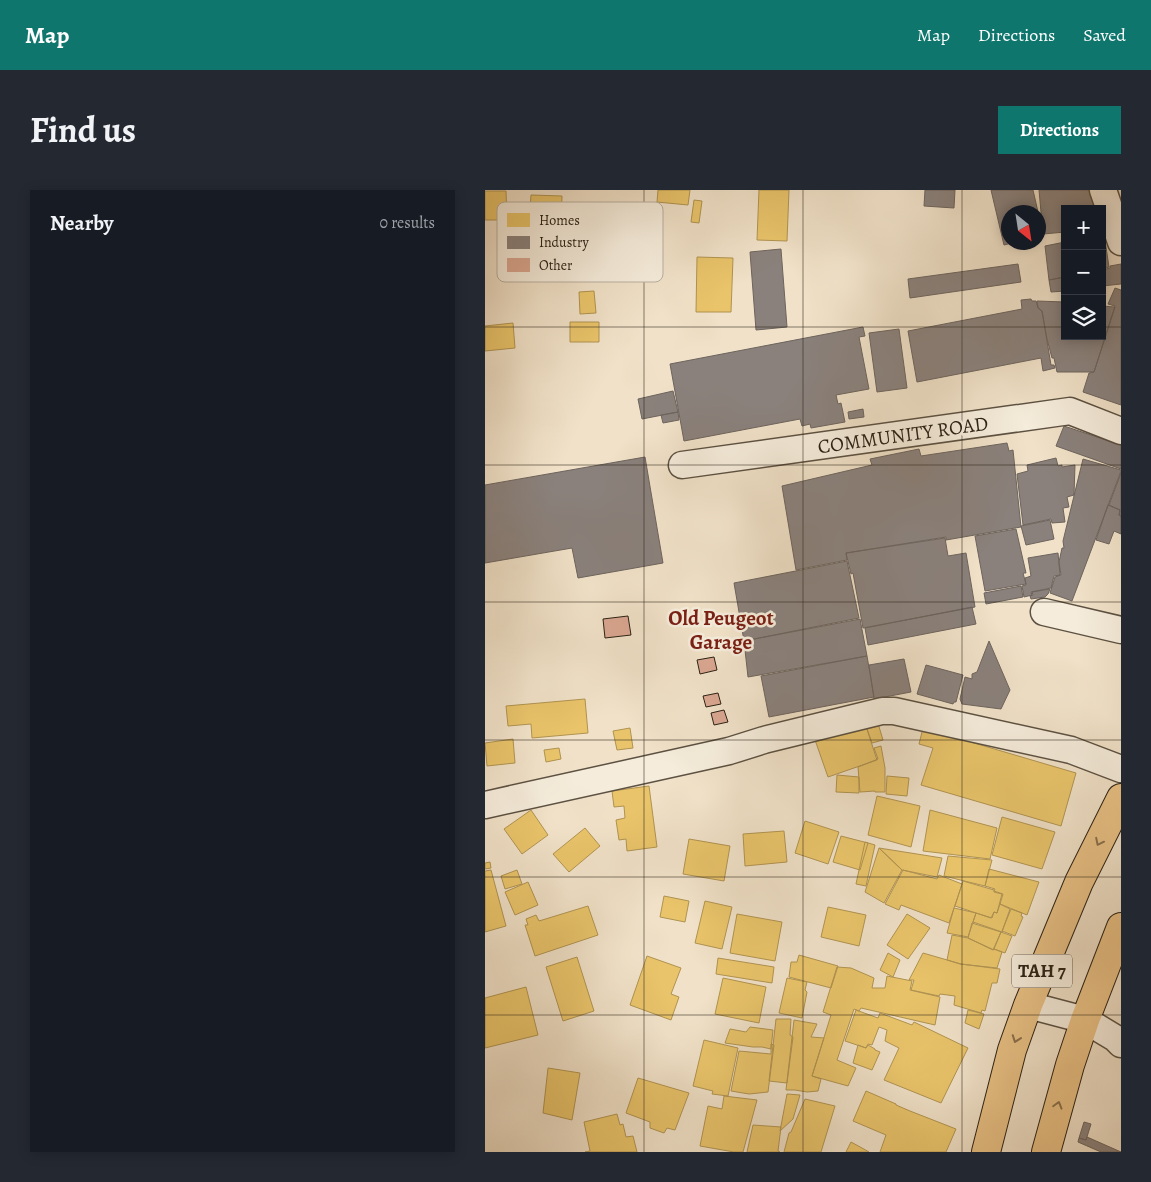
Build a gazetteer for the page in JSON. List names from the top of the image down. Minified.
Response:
{"streets":{"highway":["TAH 7"],"street":["COMMUNITY ROAD"]},"districts":["Old Peugeot Garage"],"legend":["Homes","Industry","Other"],"north":"bottom right","page":{"header":"Map","nav":["Map","Directions","Saved"],"title":"Find us","buttons":"Directions","heading":["Nearby","0 results"],"map_buttons":["+","−"]}}
